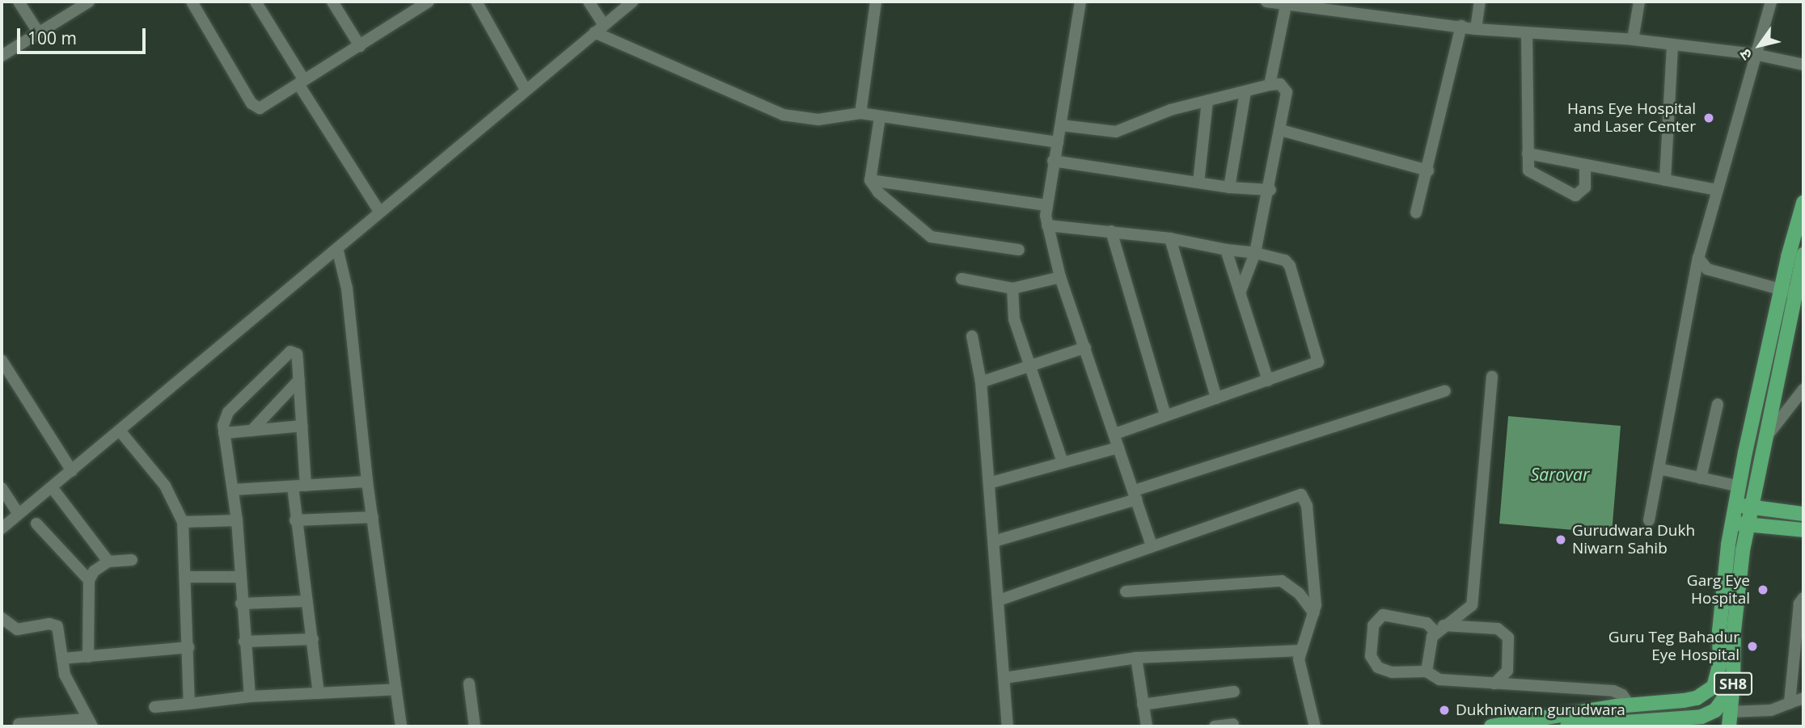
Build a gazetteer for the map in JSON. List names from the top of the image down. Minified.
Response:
{"streets":{"main road":["SH8"]},"water":["Sarovar"],"places":["Hans Eye Hospital and Laser Center","Gurudwara Dukh Niwarn Sahib","Garg Eye Hospital","Guru Teg Bahadur Eye Hospital","Dukhniwarn gurudwara"],"scale_bar":"100 m","north":"bottom left"}
